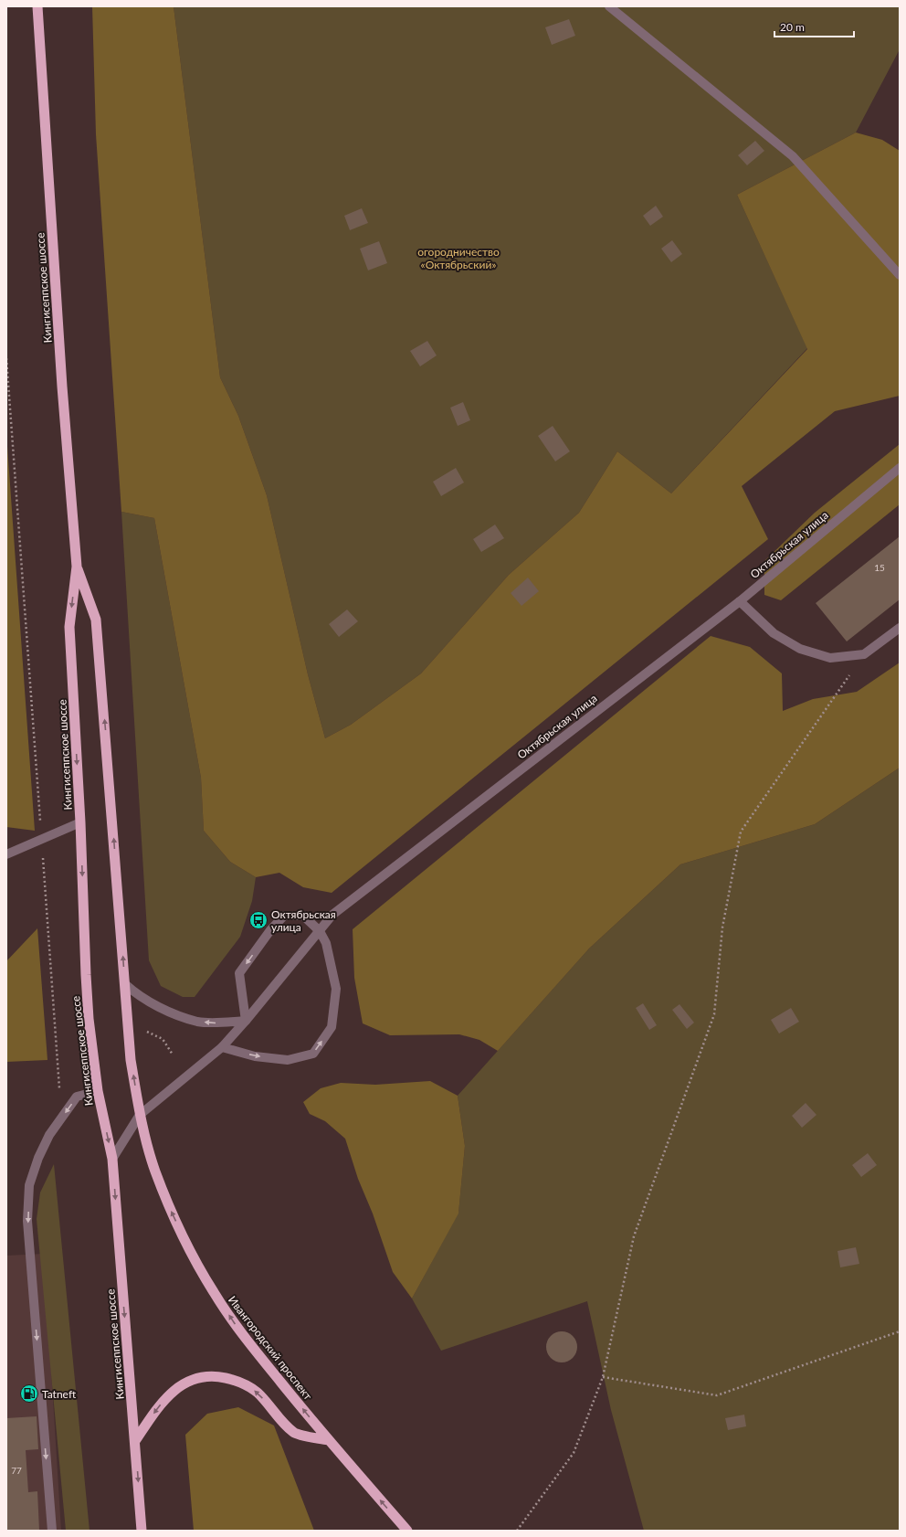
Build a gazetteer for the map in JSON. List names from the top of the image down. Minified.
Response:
{"streets":{"highway":["Кингисеппское шоссе","Ивангородский проспект"],"street":["Октябрьская улица"]},"crossings":[["Кингисеппское шоссе","Октябрьская улица"],["Кингисеппское шоссе","Ивангородский проспект"],["Октябрьская улица","Ивангородский проспект"]],"one_way":["Ивангородский проспект"],"parks":["огородничество «Октябрьский»"],"places":{"bus stop":["Октябрьская улица"],"fuel station":["Tatneft"]},"house_numbers":["15","77"],"scale_bar":"20 m"}
